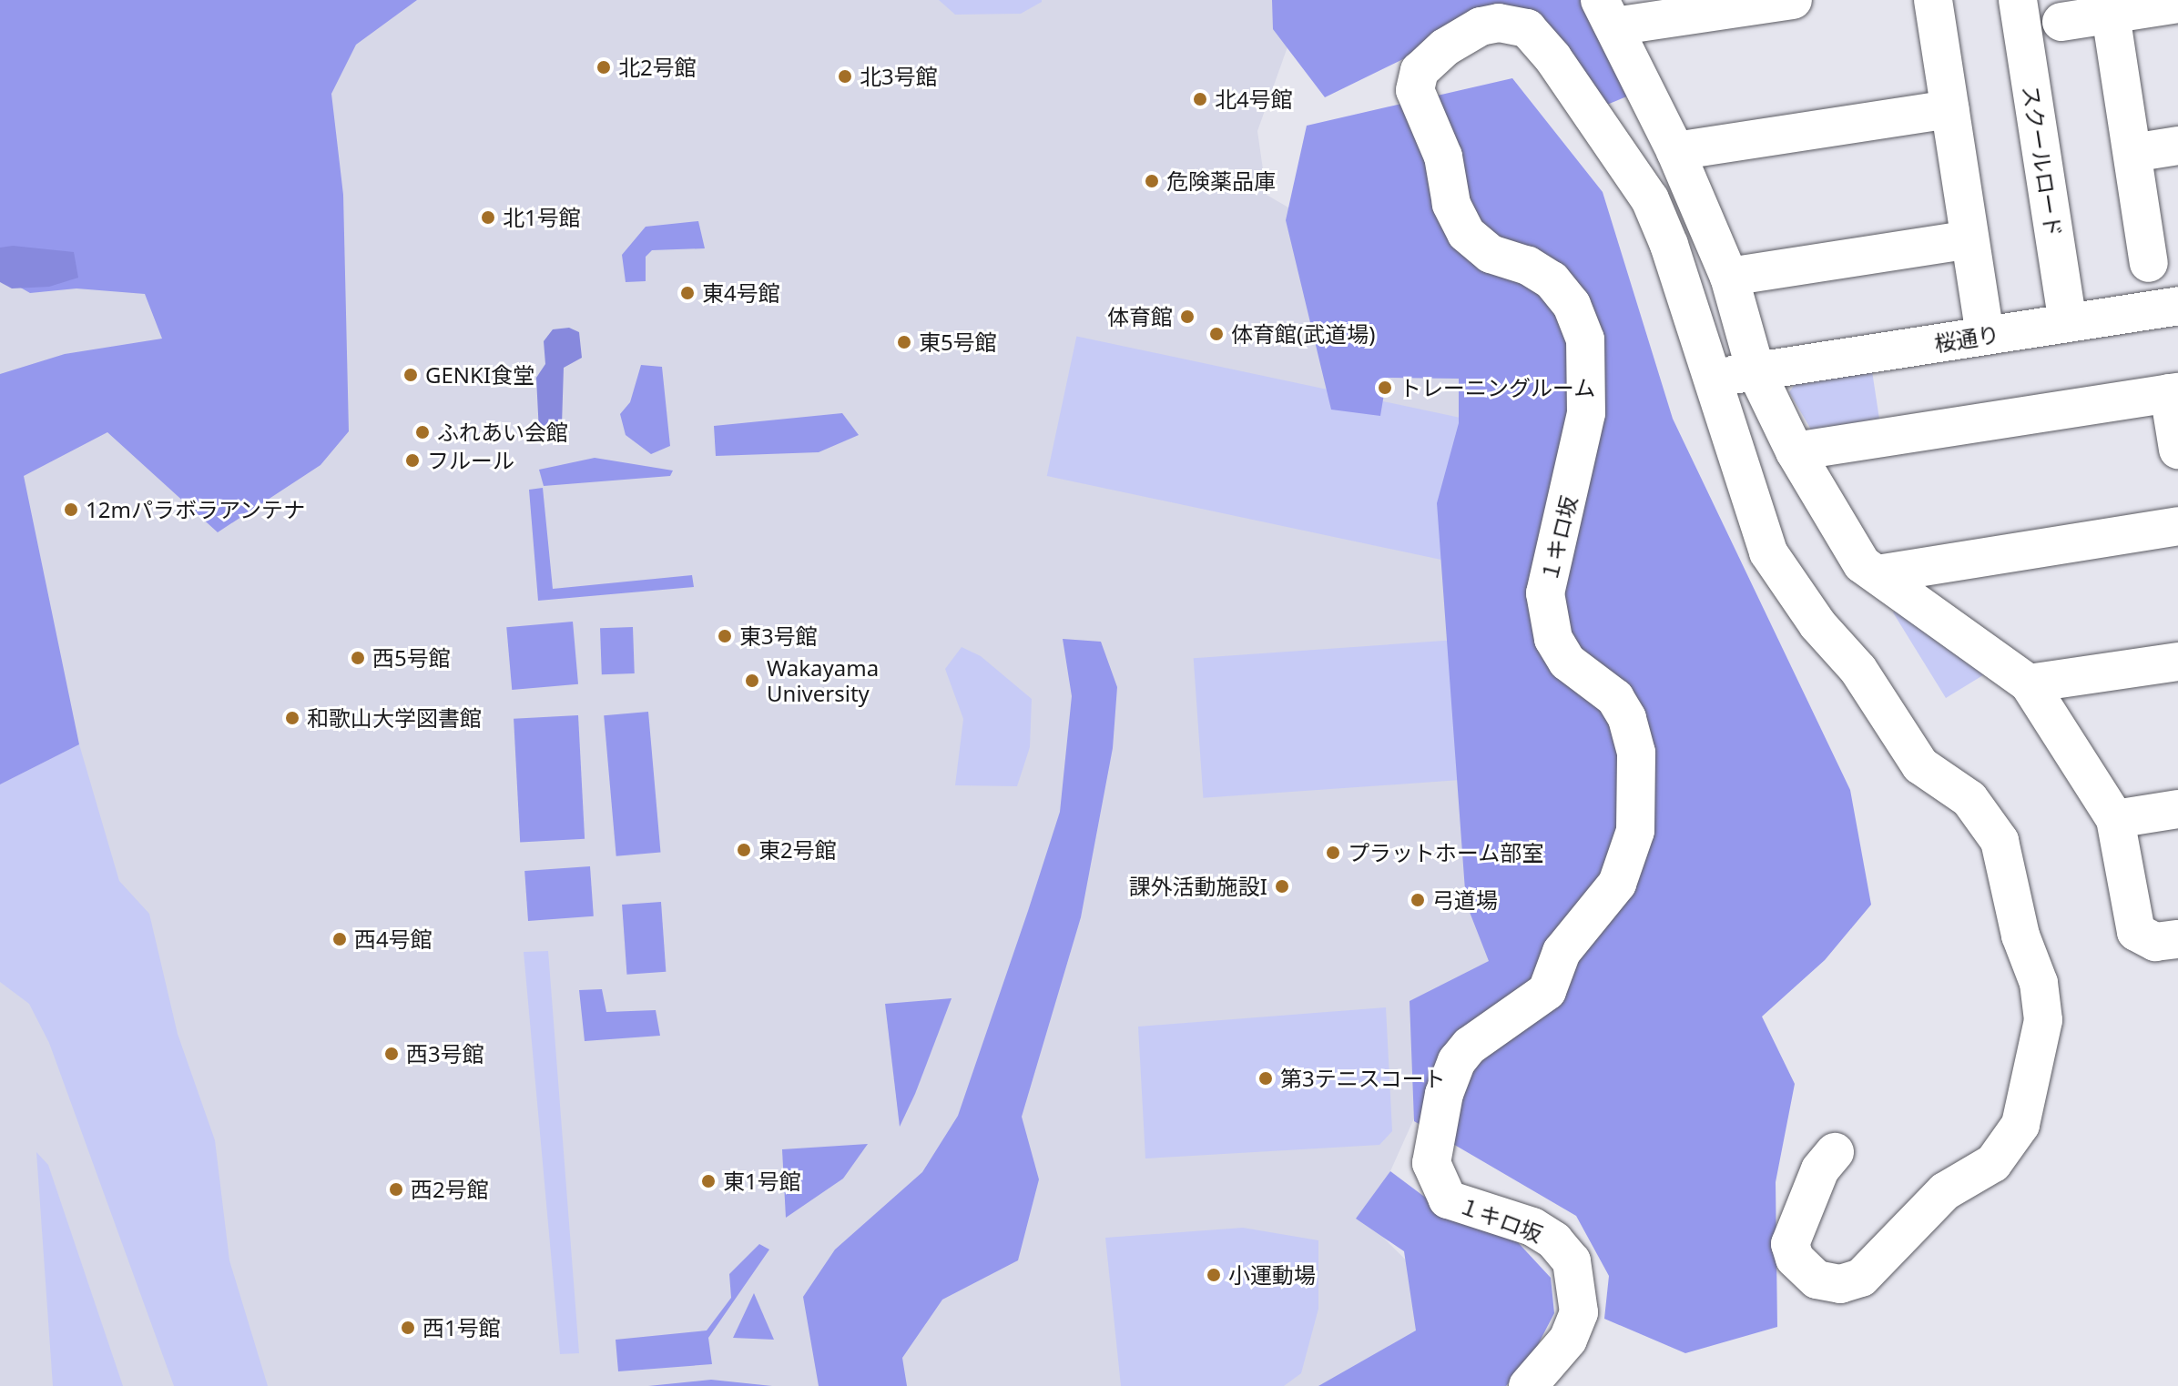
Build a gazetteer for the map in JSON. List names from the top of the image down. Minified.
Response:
{"streets":{"street":["スクールロード","桜通り","１キロ坂"]},"crossings":[["スクールロード","桜通り"],["桜通り","１キロ坂"]],"places":["北2号館","北3号館","北4号館","危険薬品庫","北1号館","東4号館","体育館","体育館(武道場)","東5号館","GENKI食堂","トレーニングルーム","ふれあい会館","フルール","12mパラボラアンテナ","東3号館","西5号館","Wakayama University","和歌山大学図書館","東2号館","プラットホーム部室","課外活動施設I","弓道場","西4号館","西3号館","第3テニスコート","東1号館","西2号館","小運動場","西1号館"]}
